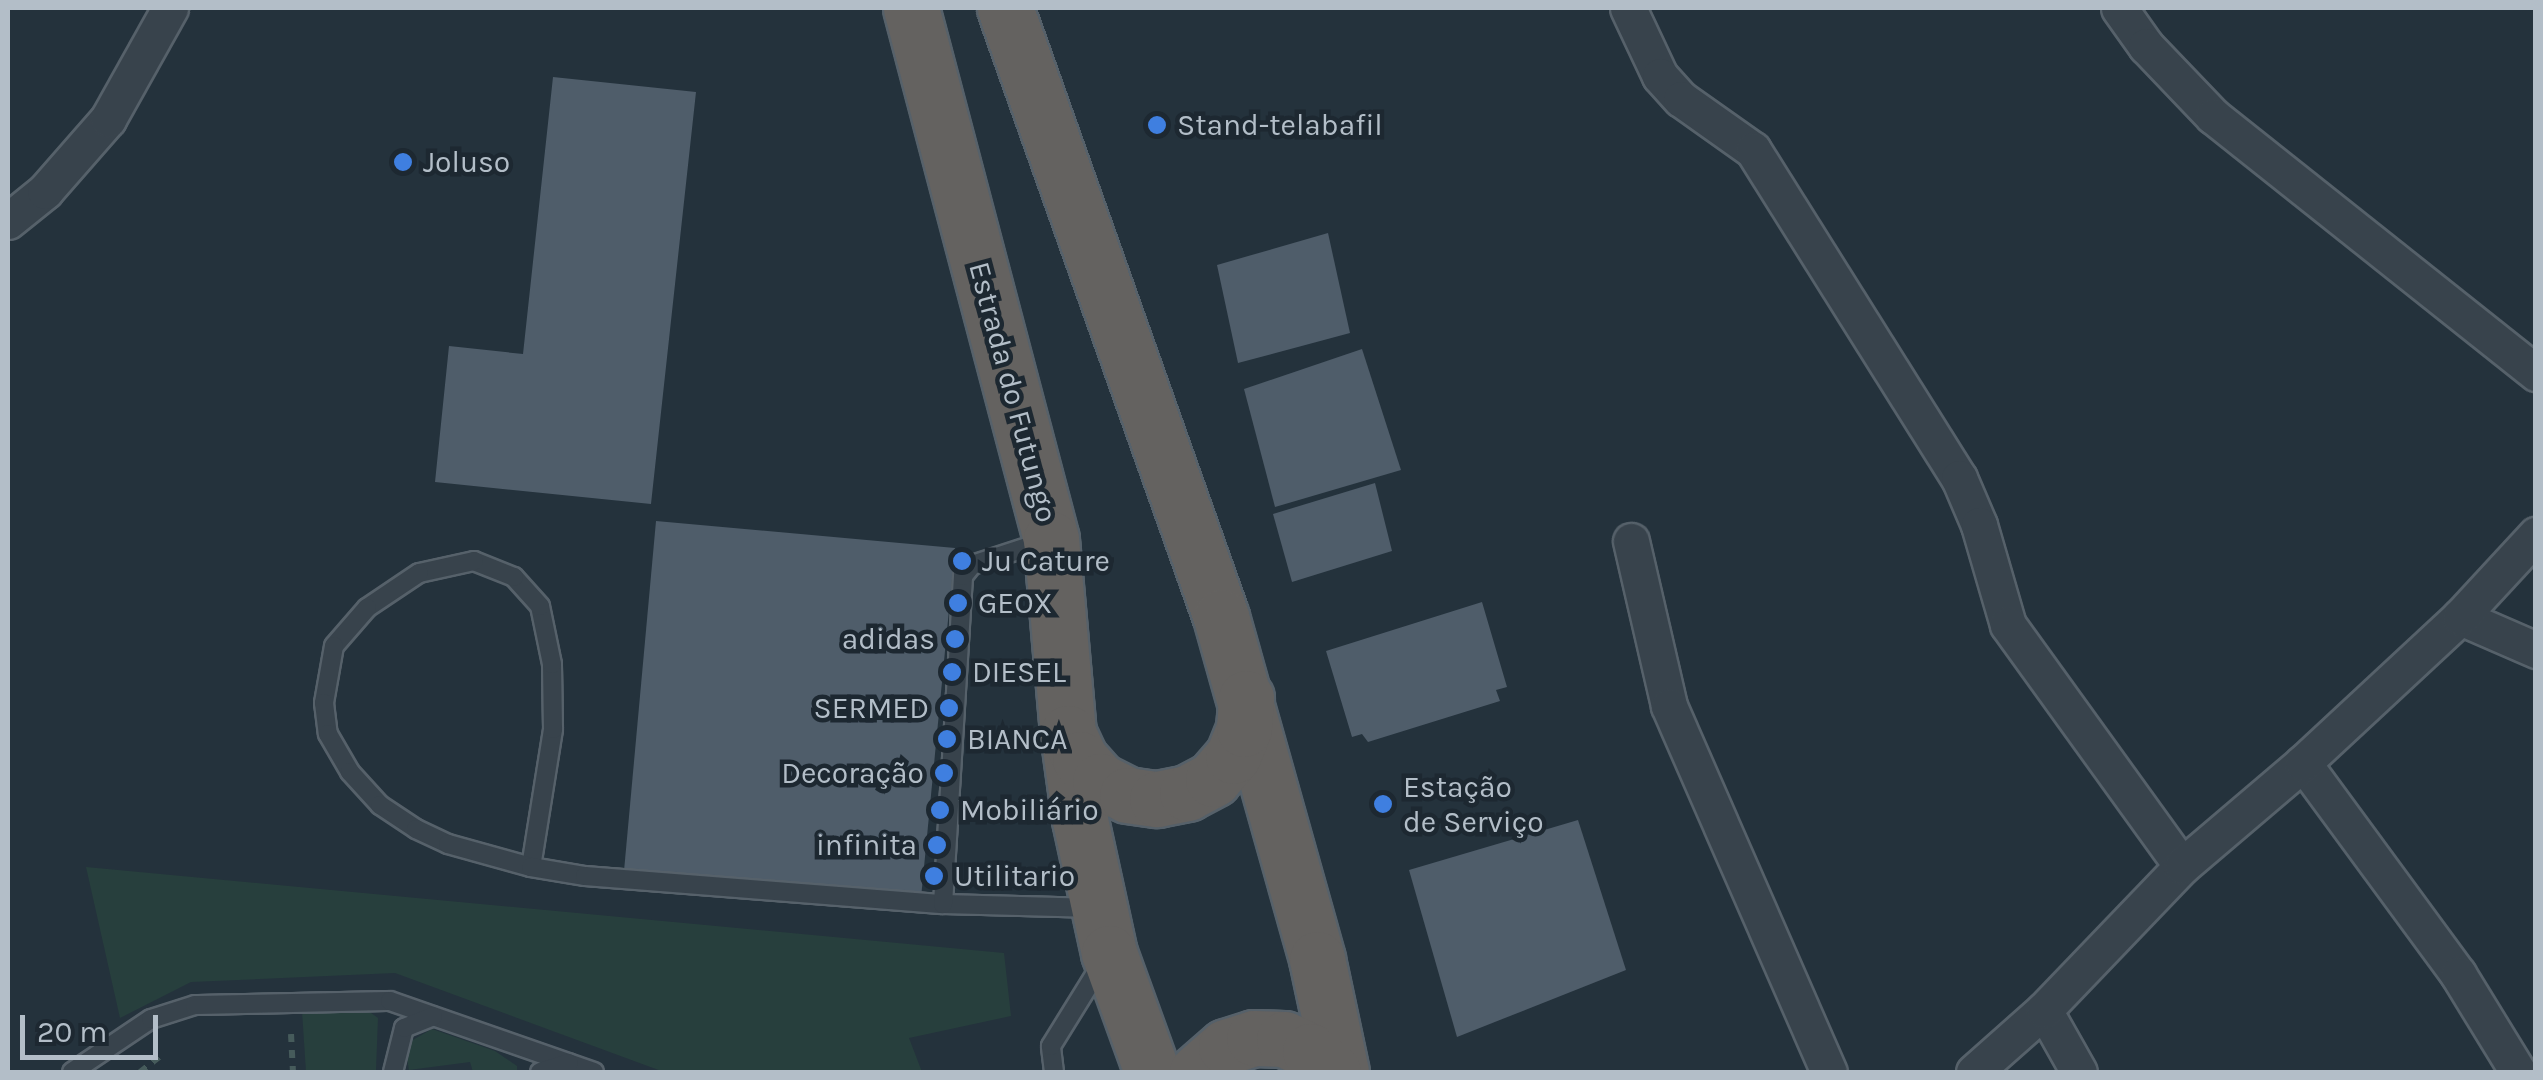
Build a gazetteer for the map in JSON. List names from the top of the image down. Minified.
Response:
{"streets":{"highway":["Estrada do Futungo"]},"places":["Stand-telabafil","Joluso","Ju Cature","GEOX","adidas","DIESEL","SERMED","BIANCA","Decoração","Estação de Serviço","Mobiliário","infinita","Utilitario"],"scale_bar":"20 m"}
